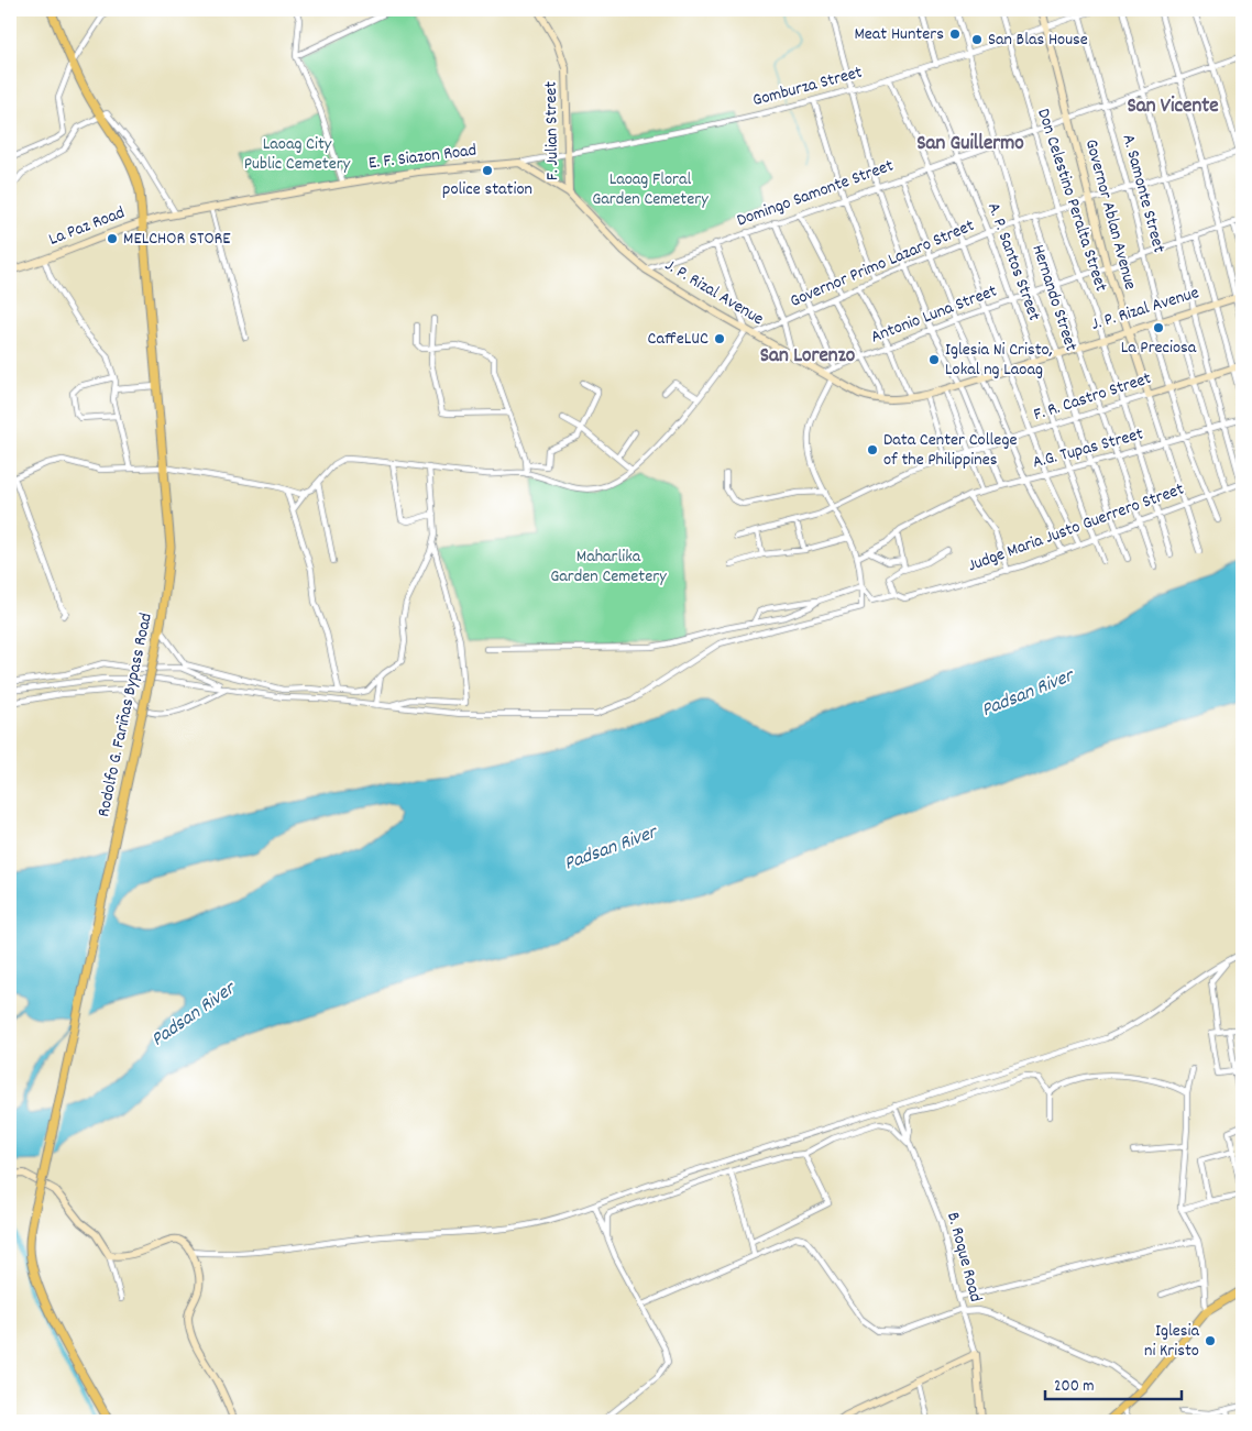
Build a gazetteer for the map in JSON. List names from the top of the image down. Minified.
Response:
{"streets":{"main road":["F. Julian Street","E. F. Siazon Road","Governor Ablan Avenue","La Paz Road","J. P. Rizal Avenue","F. R. Castro Street","Rodolfo G. Fariñas Bypass Road","B. Roque Road"],"street":["Gomburza Street","Domingo Samonte Street","A. Samonte Street","Don Celestino Peralta Street","A. P. Santos Street","Governor Primo Lazaro Street","Hernando Street","Antonio Luna Street","A.G. Tupas Street","Judge Maria Justo Guerrero Street"]},"crossings":[["Gomburza Street","F. Julian Street"],["Gomburza Street","E. F. Siazon Road"],["Gomburza Street","A. Samonte Street"],["Gomburza Street","Don Celestino Peralta Street"],["Gomburza Street","Governor Ablan Avenue"],["Gomburza Street","A. P. Santos Street"],["Gomburza Street","Hernando Street"],["F. Julian Street","J. P. Rizal Avenue"],["E. F. Siazon Road","La Paz Road"],["Domingo Samonte Street","A. Samonte Street"],["Domingo Samonte Street","Don Celestino Peralta Street"],["Domingo Samonte Street","Governor Ablan Avenue"],["Domingo Samonte Street","A. P. Santos Street"],["Domingo Samonte Street","J. P. Rizal Avenue"],["Domingo Samonte Street","Hernando Street"],["A. Samonte Street","Governor Primo Lazaro Street"],["A. Samonte Street","J. P. Rizal Avenue"],["A. Samonte Street","Antonio Luna Street"],["Don Celestino Peralta Street","Governor Primo Lazaro Street"],["Don Celestino Peralta Street","J. P. Rizal Avenue"],["Don Celestino Peralta Street","Antonio Luna Street"],["Don Celestino Peralta Street","F. R. Castro Street"],["Don Celestino Peralta Street","A.G. Tupas Street"],["Don Celestino Peralta Street","Judge Maria Justo Guerrero Street"],["Governor Ablan Avenue","Governor Primo Lazaro Street"],["Governor Ablan Avenue","J. P. Rizal Avenue"],["Governor Ablan Avenue","Antonio Luna Street"],["Governor Ablan Avenue","F. R. Castro Street"],["Governor Ablan Avenue","A.G. Tupas Street"],["Governor Ablan Avenue","Judge Maria Justo Guerrero Street"],["La Paz Road","Rodolfo G. Fariñas Bypass Road"],["A. P. Santos Street","Governor Primo Lazaro Street"],["A. P. Santos Street","J. P. Rizal Avenue"],["A. P. Santos Street","Antonio Luna Street"],["A. P. Santos Street","F. R. Castro Street"],["A. P. Santos Street","A.G. Tupas Street"],["A. P. Santos Street","Judge Maria Justo Guerrero Street"],["Governor Primo Lazaro Street","J. P. Rizal Avenue"],["Governor Primo Lazaro Street","Hernando Street"],["J. P. Rizal Avenue","Hernando Street"],["J. P. Rizal Avenue","Antonio Luna Street"],["Hernando Street","Antonio Luna Street"],["Hernando Street","F. R. Castro Street"],["Hernando Street","A.G. Tupas Street"],["Hernando Street","Judge Maria Justo Guerrero Street"]],"districts":["San Vicente","San Guillermo","San Lorenzo"],"water":["Padsan River"],"parks":["Laoag City Public Cemetery","Laoag Floral Garden Cemetery","Maharlika Garden Cemetery"],"places":["Meat Hunters","San Blas House","police station","MELCHOR STORE","La Preciosa","CaffeLUC","Iglesia Ni Cristo, Lokal ng Laoag","Data Center College of the Philippines","Iglesia ni Kristo"],"scale_bar":"200 m"}
